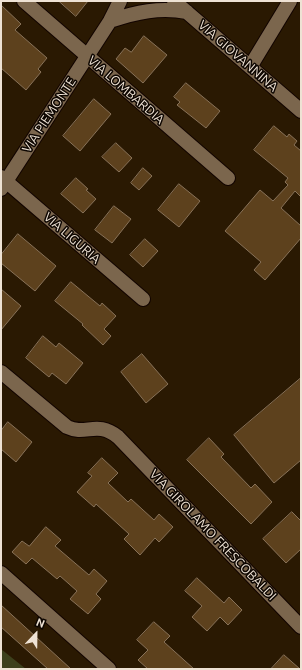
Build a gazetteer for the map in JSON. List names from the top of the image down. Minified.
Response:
{"streets":{"street":["VIA GIOVANNINA","VIA LOMBARDIA","VIA PIEMONTE","VIA LIGURIA","VIA GIROLAMO FRESCOBALDI"]},"crossings":[["VIA LOMBARDIA","VIA PIEMONTE"],["VIA PIEMONTE","VIA LIGURIA"]],"north":"top"}
